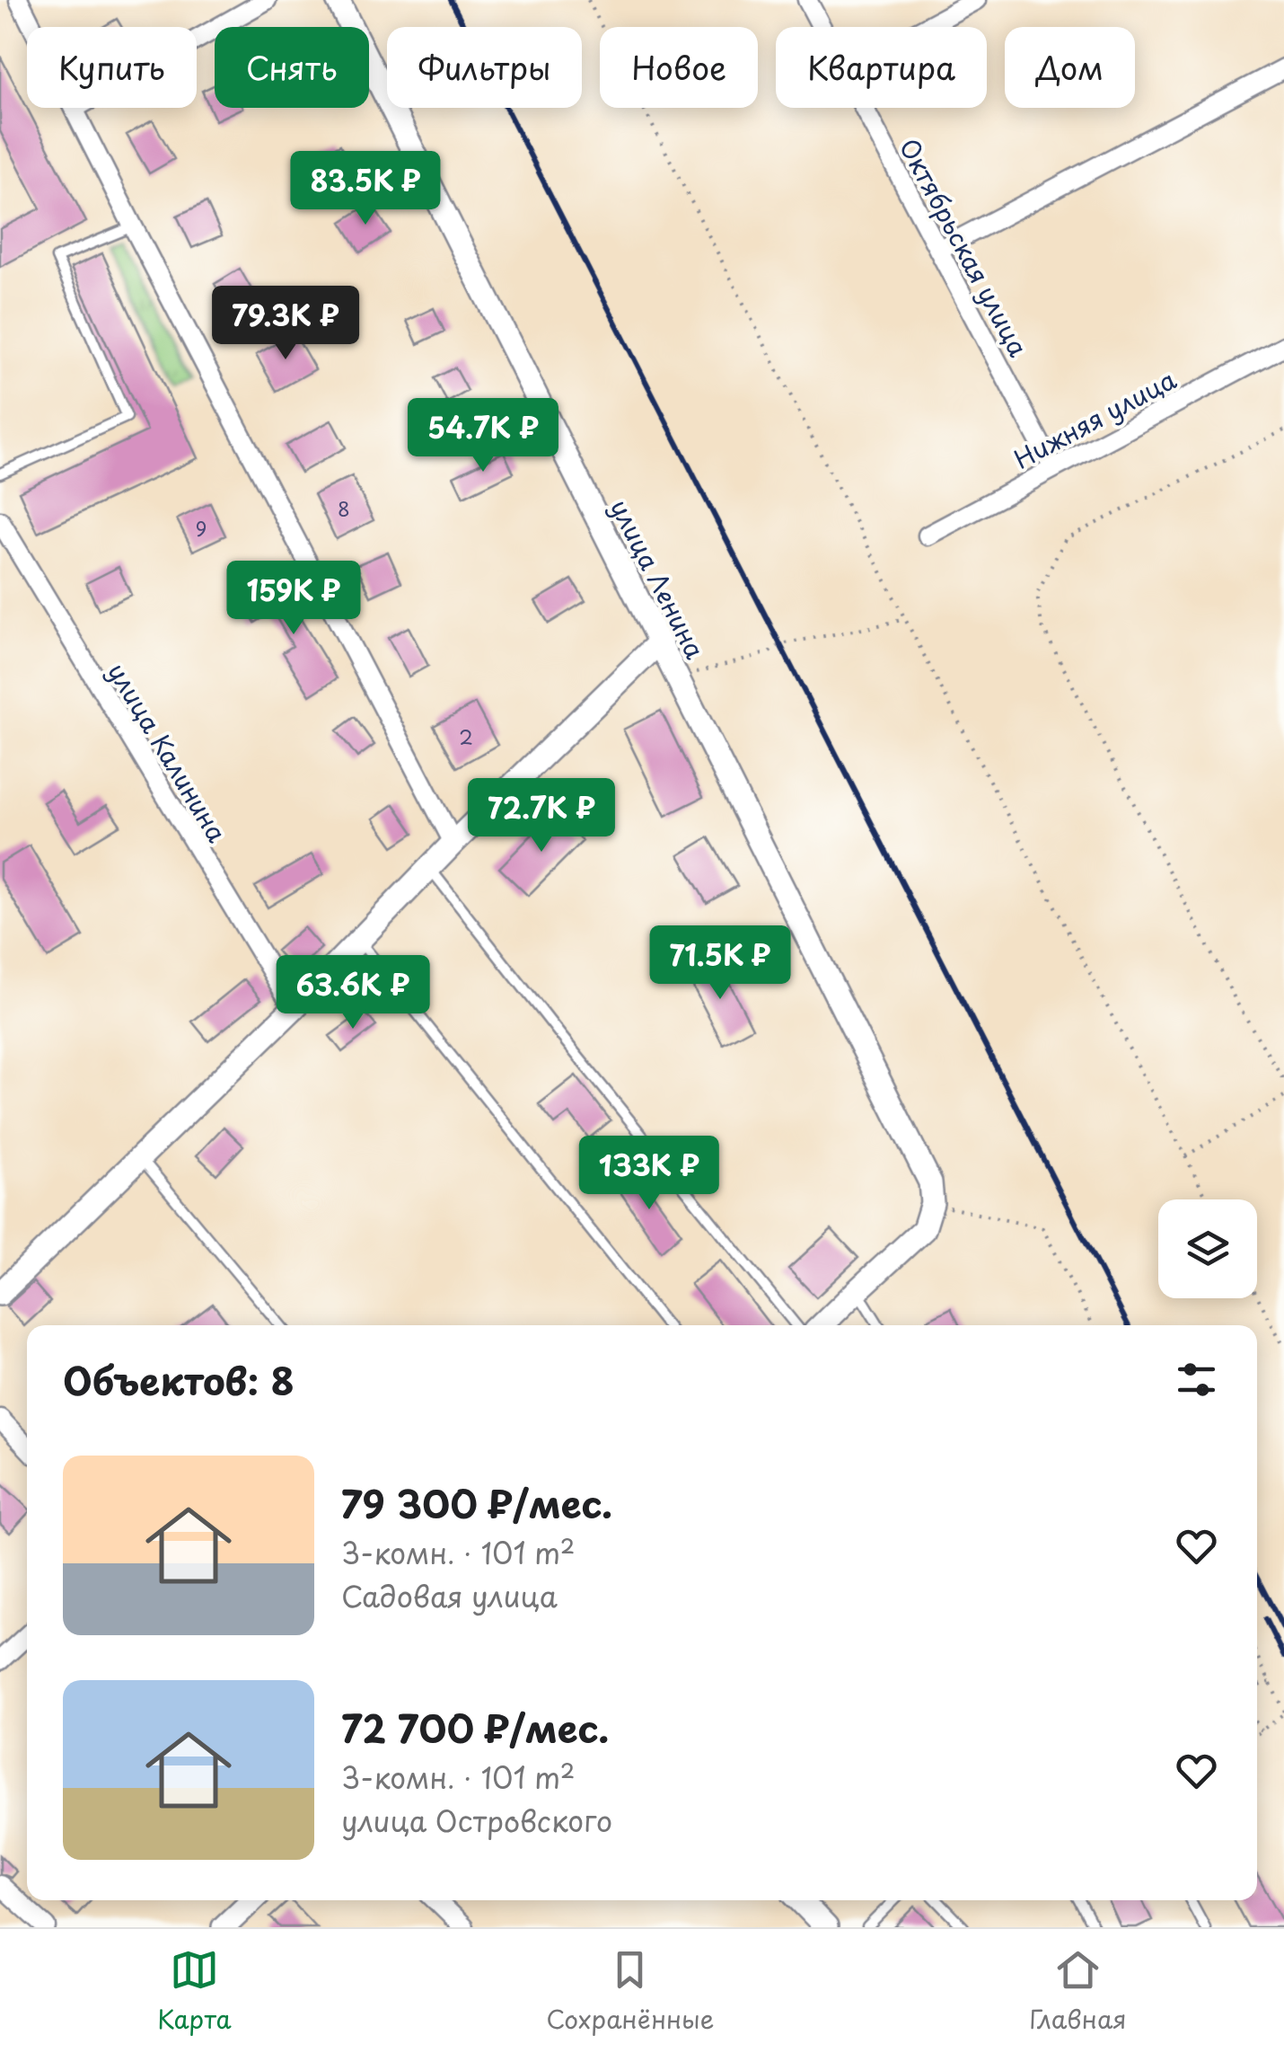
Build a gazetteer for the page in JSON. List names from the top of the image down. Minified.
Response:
{"streets":{"street":["Октябрьская улица","Нижняя улица","улица Ленина","улица Калинина"]},"crossings":[["Октябрьская улица","Нижняя улица"]],"house_numbers":["8","9","2"],"page":{"chip":["Купить","Снять","Фильтры","Новое","Квартира","Дом"],"price":["83.5K ₽","79.3K ₽","54.7K ₽","159K ₽","72.7K ₽","71.5K ₽","63.6K ₽","133K ₽"],"heading":"Объектов: 8","list":[{"name":"79 300 ₽/мес.","note":"3-комн. · 101 m² · Садовая улица"},{"name":"72 700 ₽/мес.","note":"3-комн. · 101 m² · улица Островского"}],"tabs":["Карта","Сохранённые","Главная"]}}
